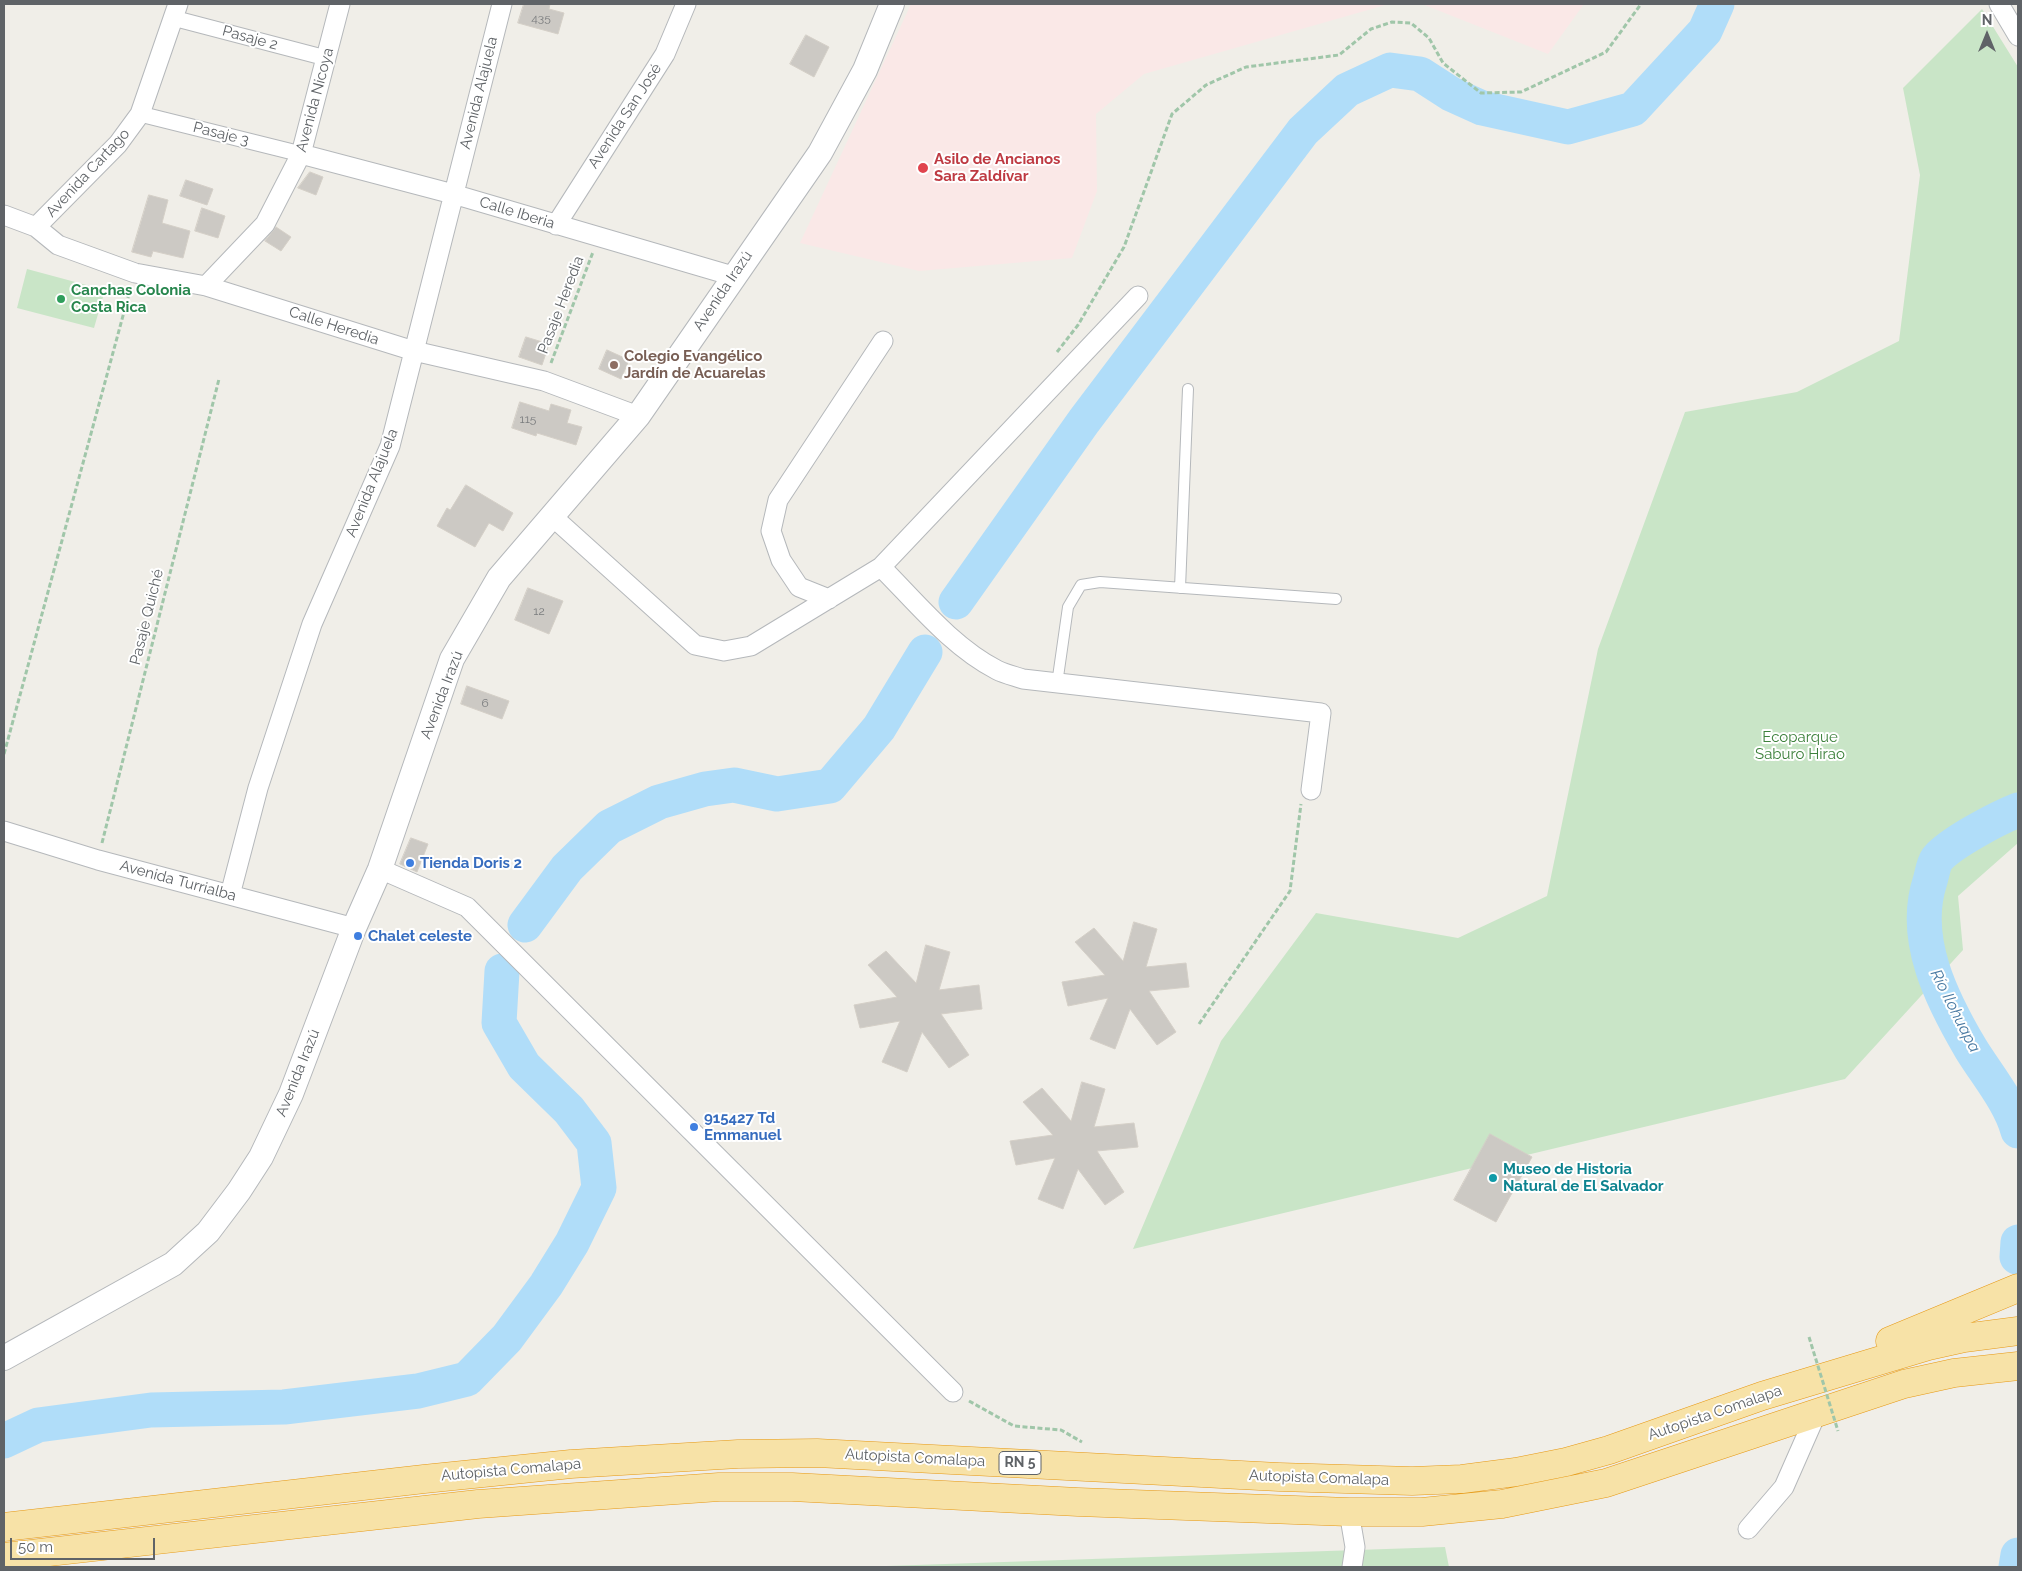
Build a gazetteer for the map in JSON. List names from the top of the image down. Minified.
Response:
{"streets":{"highway":["Autopista Comalapa","RN 5"],"street":["Pasaje 2","Avenida Alajuela","Avenida Nicoya","Avenida San José","Pasaje 3","Avenida Cartago","Calle Iberia","Avenida Irazú","Calle Heredia","Avenida Turrialba"],"path":["Pasaje Heredia","Pasaje Quiché"]},"crossings":[["Pasaje 2","Avenida Nicoya"],["Pasaje 2","Avenida Cartago"],["Avenida Alajuela","Calle Iberia"],["Avenida Alajuela","Calle Heredia"],["Avenida Alajuela","Avenida Turrialba"],["Avenida Nicoya","Pasaje 3"],["Avenida Nicoya","Calle Iberia"],["Avenida Nicoya","Calle Heredia"],["Avenida San José","Calle Iberia"],["Pasaje 3","Avenida Cartago"],["Pasaje 3","Calle Iberia"],["Avenida Cartago","Calle Heredia"],["Calle Iberia","Avenida Irazú"],["Calle Iberia","Pasaje Heredia"],["Avenida Irazú","Calle Heredia"],["Avenida Irazú","Avenida Turrialba"],["Pasaje Heredia","Calle Heredia"],["Pasaje Quiché","Avenida Turrialba"]],"water":["Río Ilohuapa"],"parks":["Ecoparque Saburo Hirao"],"places":["Asilo de Ancianos Sara Zaldívar","Canchas Colonia Costa Rica","Colegio Evangélico Jardín de Acuarelas","Tienda Doris 2","Chalet celeste","915427 Td Emmanuel","Museo de Historia Natural de El Salvador"],"house_numbers":["435","115","12","6"],"scale_bar":"50 m","north":"top"}
